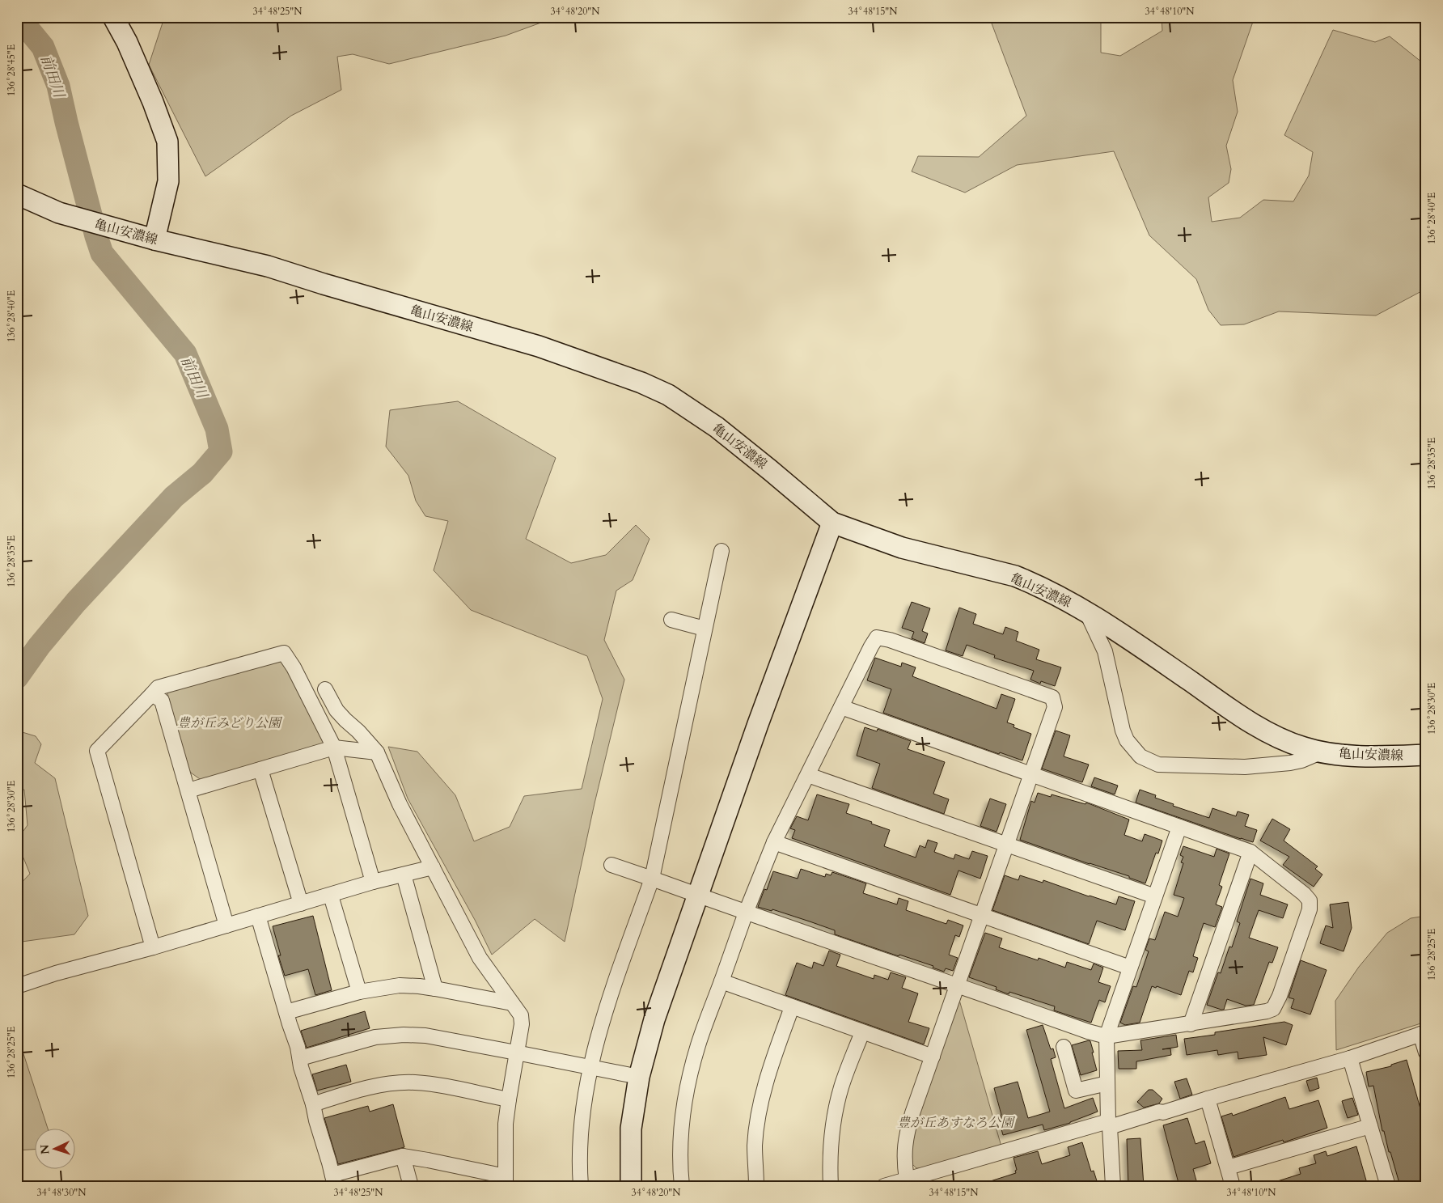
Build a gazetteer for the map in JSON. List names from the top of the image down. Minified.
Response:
{"streets":{"main road":["亀山安濃線"]},"water":["前田川"],"parks":["豊が丘みどり公園","豊が丘あすなろ公園"],"north":"left","coordinates":["34°48'25\"N","34°48'20\"N","34°48'15\"N","34°48'10\"N","136°28'45\"E","136°28'40\"E","136°28'35\"E","136°28'30\"E","136°28'25\"E","34°48'30\"N"]}
